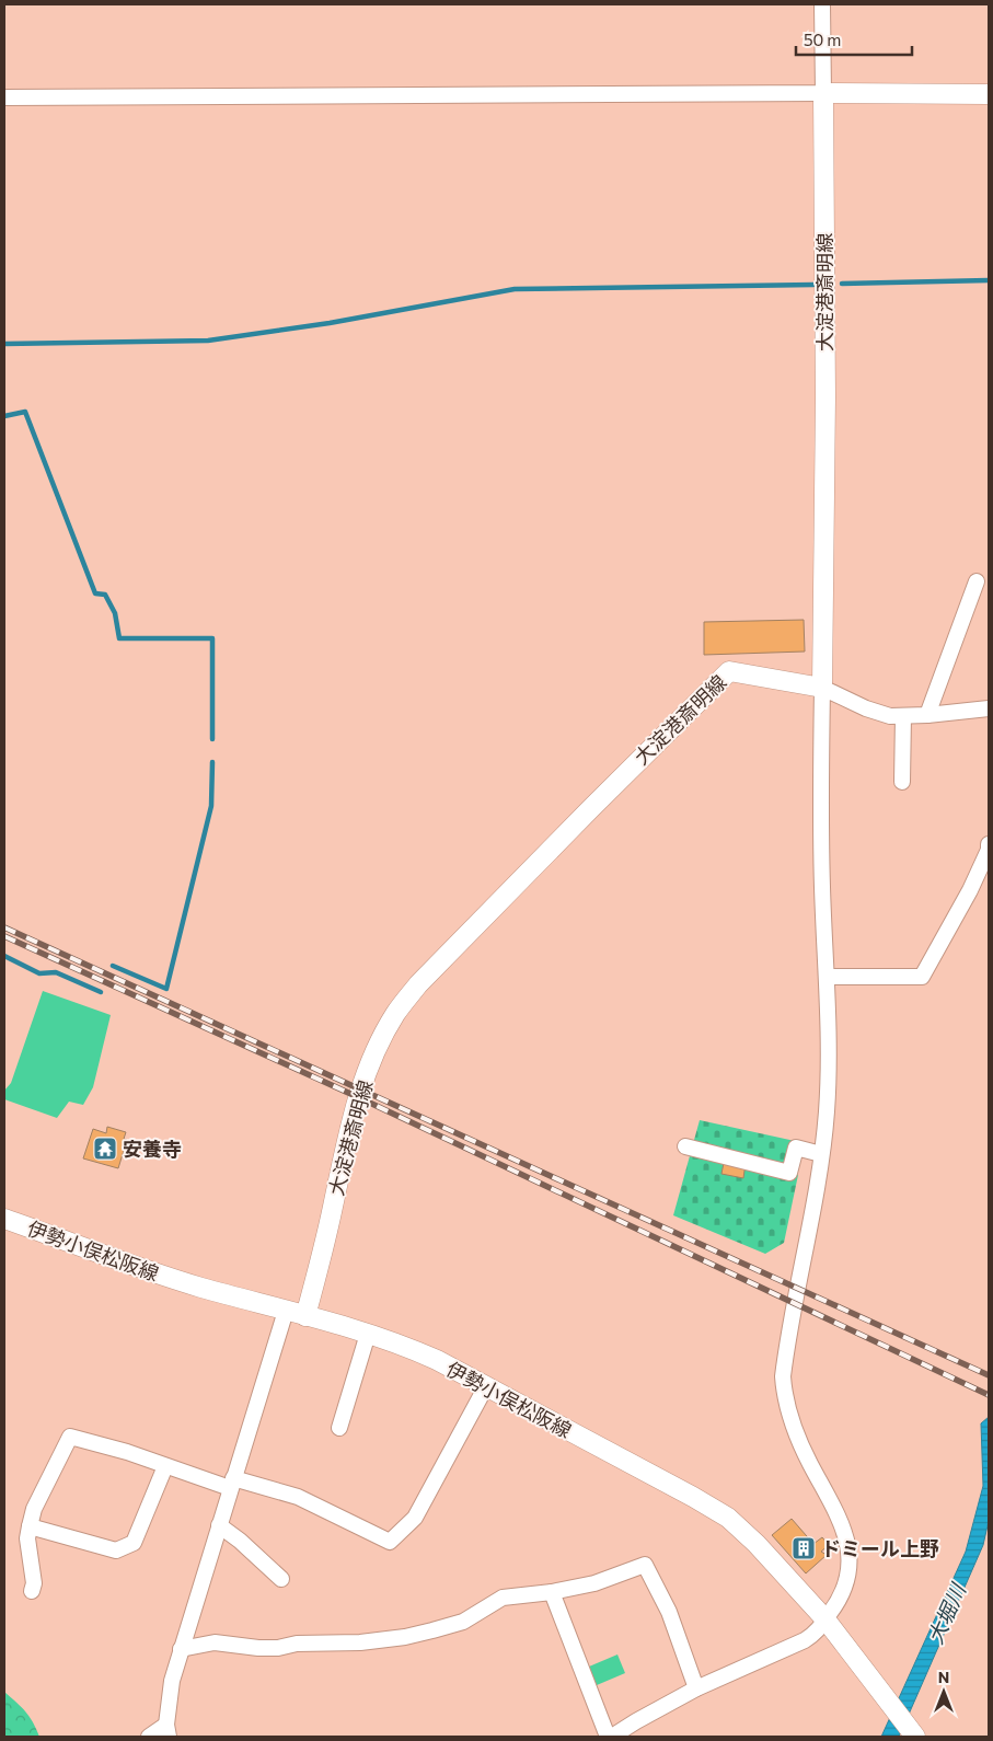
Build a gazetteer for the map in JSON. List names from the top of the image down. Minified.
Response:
{"streets":{"main road":["大淀港斎明線","伊勢小俣松阪線"]},"crossings":[["大淀港斎明線","伊勢小俣松阪線"]],"water":["大堀川"],"places":{"temple":["安養寺"],"building":["ドミール上野"]},"scale_bar":"50 m","north":"top"}
